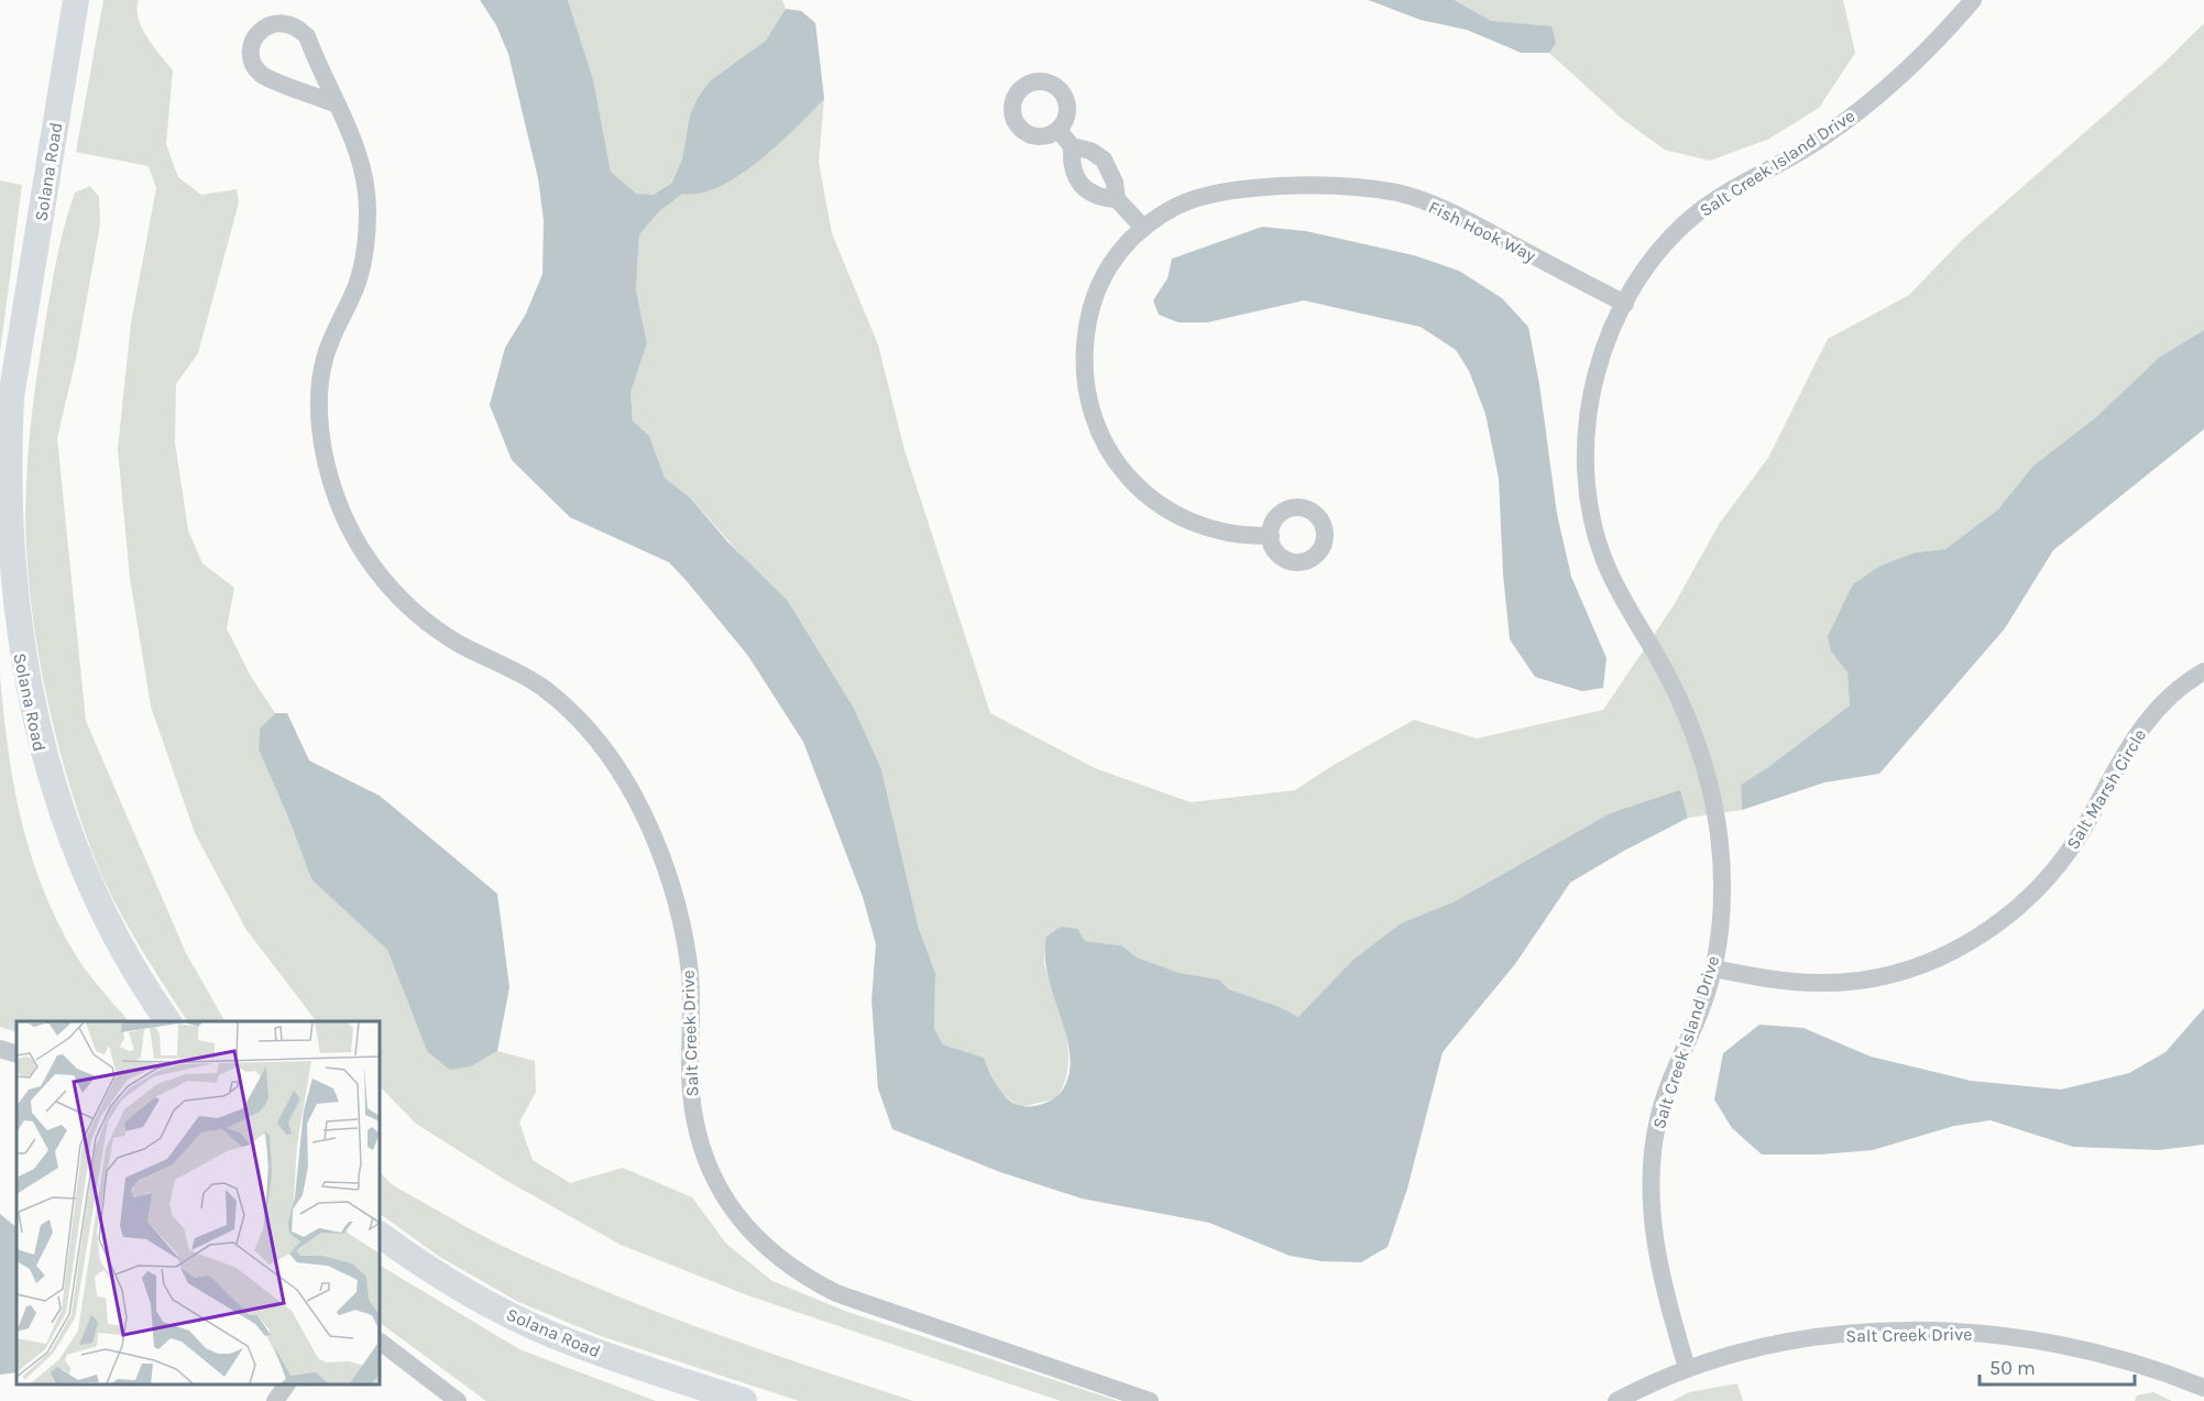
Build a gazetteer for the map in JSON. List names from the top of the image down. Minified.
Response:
{"streets":{"street":["Salt Creek Island Drive","Solana Road","Fish Hook Way","Salt Marsh Circle","Salt Creek Drive"]},"crossings":[["Salt Creek Island Drive","Fish Hook Way"],["Salt Creek Island Drive","Salt Marsh Circle"],["Salt Creek Island Drive","Salt Creek Drive"]],"scale_bar":"50 m"}
